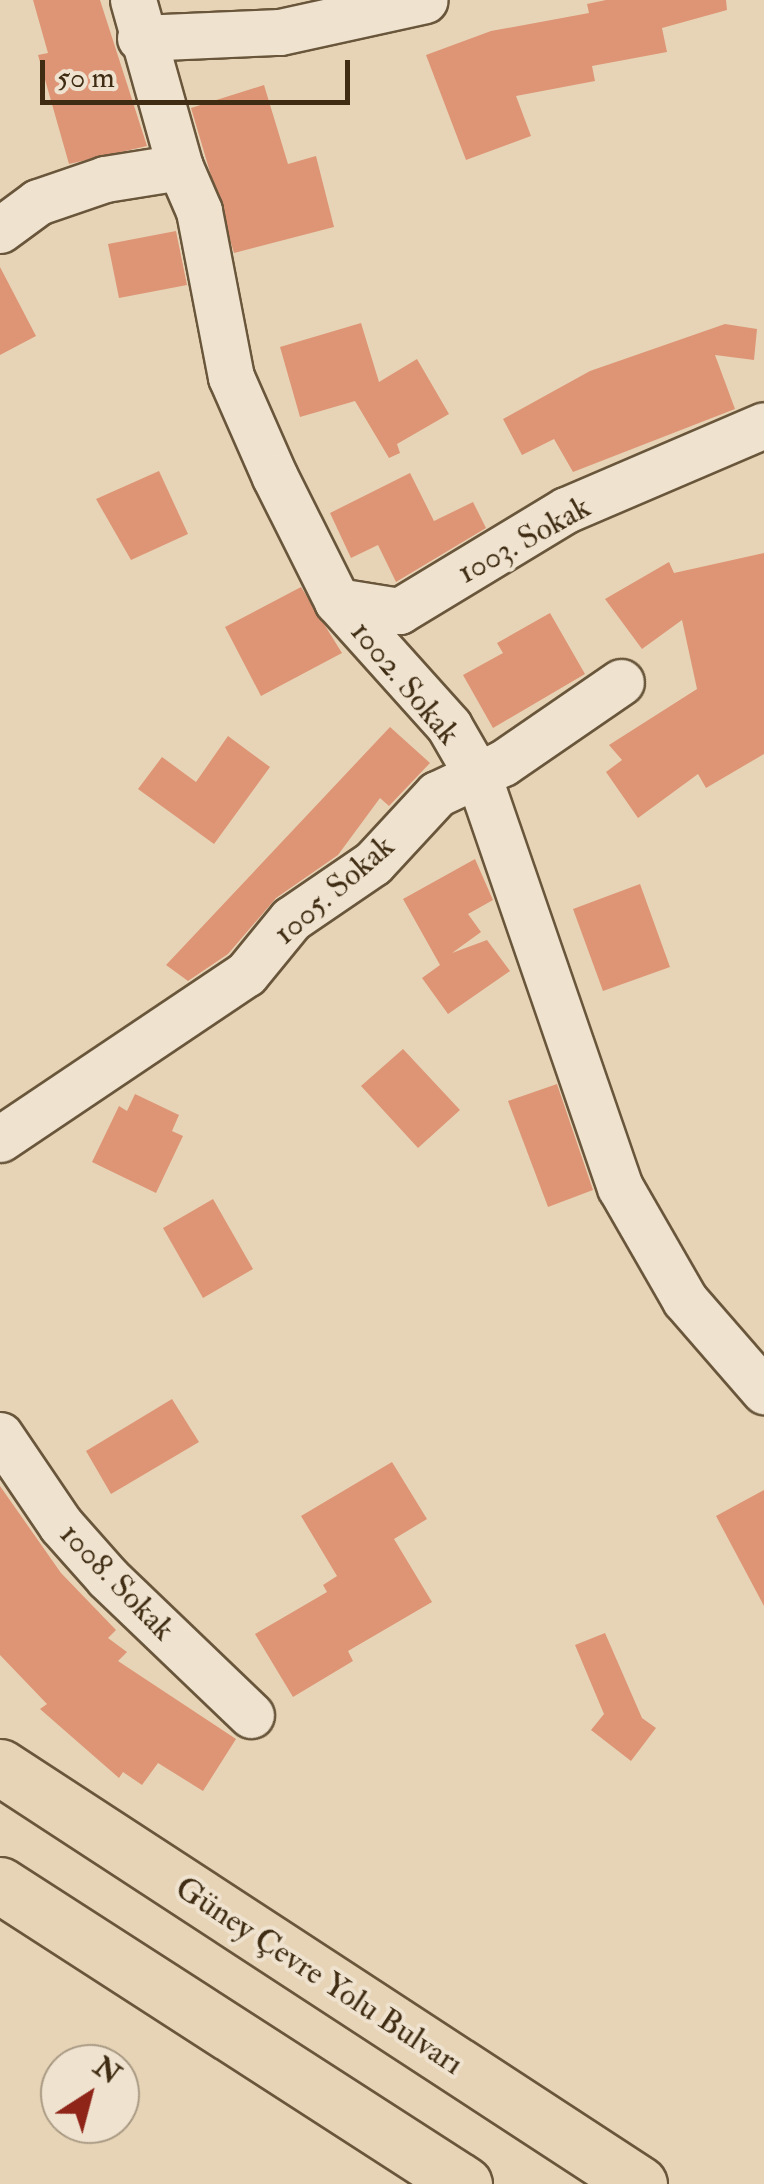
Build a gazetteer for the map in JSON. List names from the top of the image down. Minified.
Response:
{"streets":{"highway":["Güney Çevre Yolu Bulvarı"],"street":["1003. Sokak","1002. Sokak","1005. Sokak","1008. Sokak"]},"crossings":[["1003. Sokak","1002. Sokak"],["1002. Sokak","1005. Sokak"]],"scale_bar":"50 m","north":"top right"}
